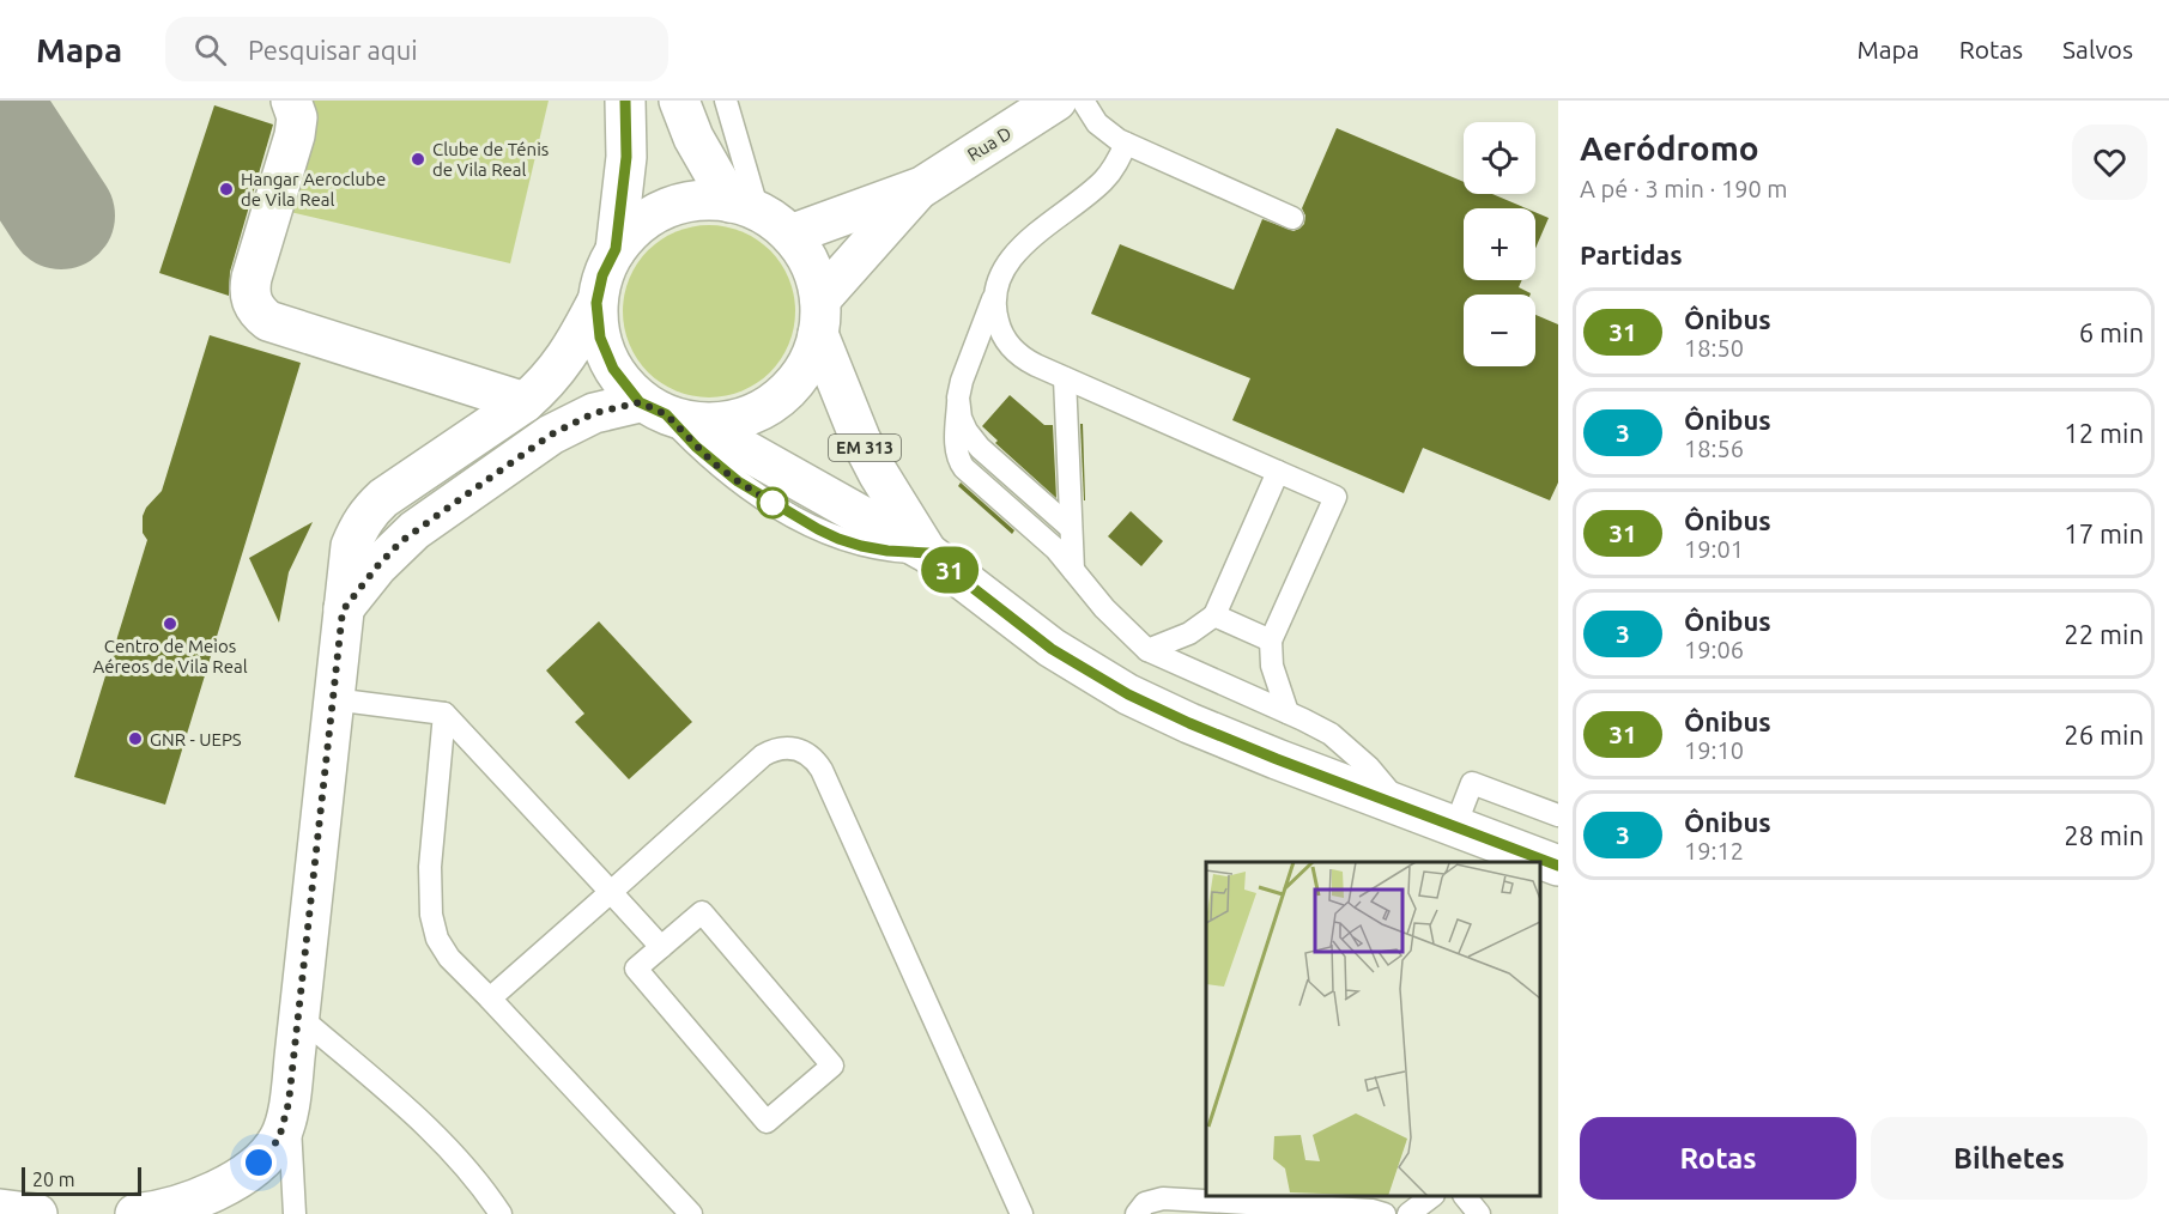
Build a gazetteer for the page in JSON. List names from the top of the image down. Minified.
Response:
{"streets":{"street":["Rua D","EM 313"]},"places":["Clube de Ténis de Vila Real","Hangar Aeroclube de Vila Real","Centro de Meios Aéreos de Vila Real","GNR - UEPS"],"lines":["bus line 31"],"scale_bar":"20 m","page":{"header":"Mapa","search":"Pesquisar aqui","nav":["Mapa","Rotas","Salvos"],"on_map":"31","heading":[["Aeródromo","A pé · 3 min · 190 m"],"Partidas"],"map_buttons":["+","−"],"list":[{"mark":"31","name":"Ônibus","note":"18:50","value":"6 min"},{"mark":"3","name":"Ônibus","note":"18:56","value":"12 min"},{"mark":"31","name":"Ônibus","note":"19:01","value":"17 min"},{"mark":"3","name":"Ônibus","note":"19:06","value":"22 min"},{"mark":"31","name":"Ônibus","note":"19:10","value":"26 min"},{"mark":"3","name":"Ônibus","note":"19:12","value":"28 min"}],"buttons":["Rotas","Bilhetes"],"scale":"20 m"}}
